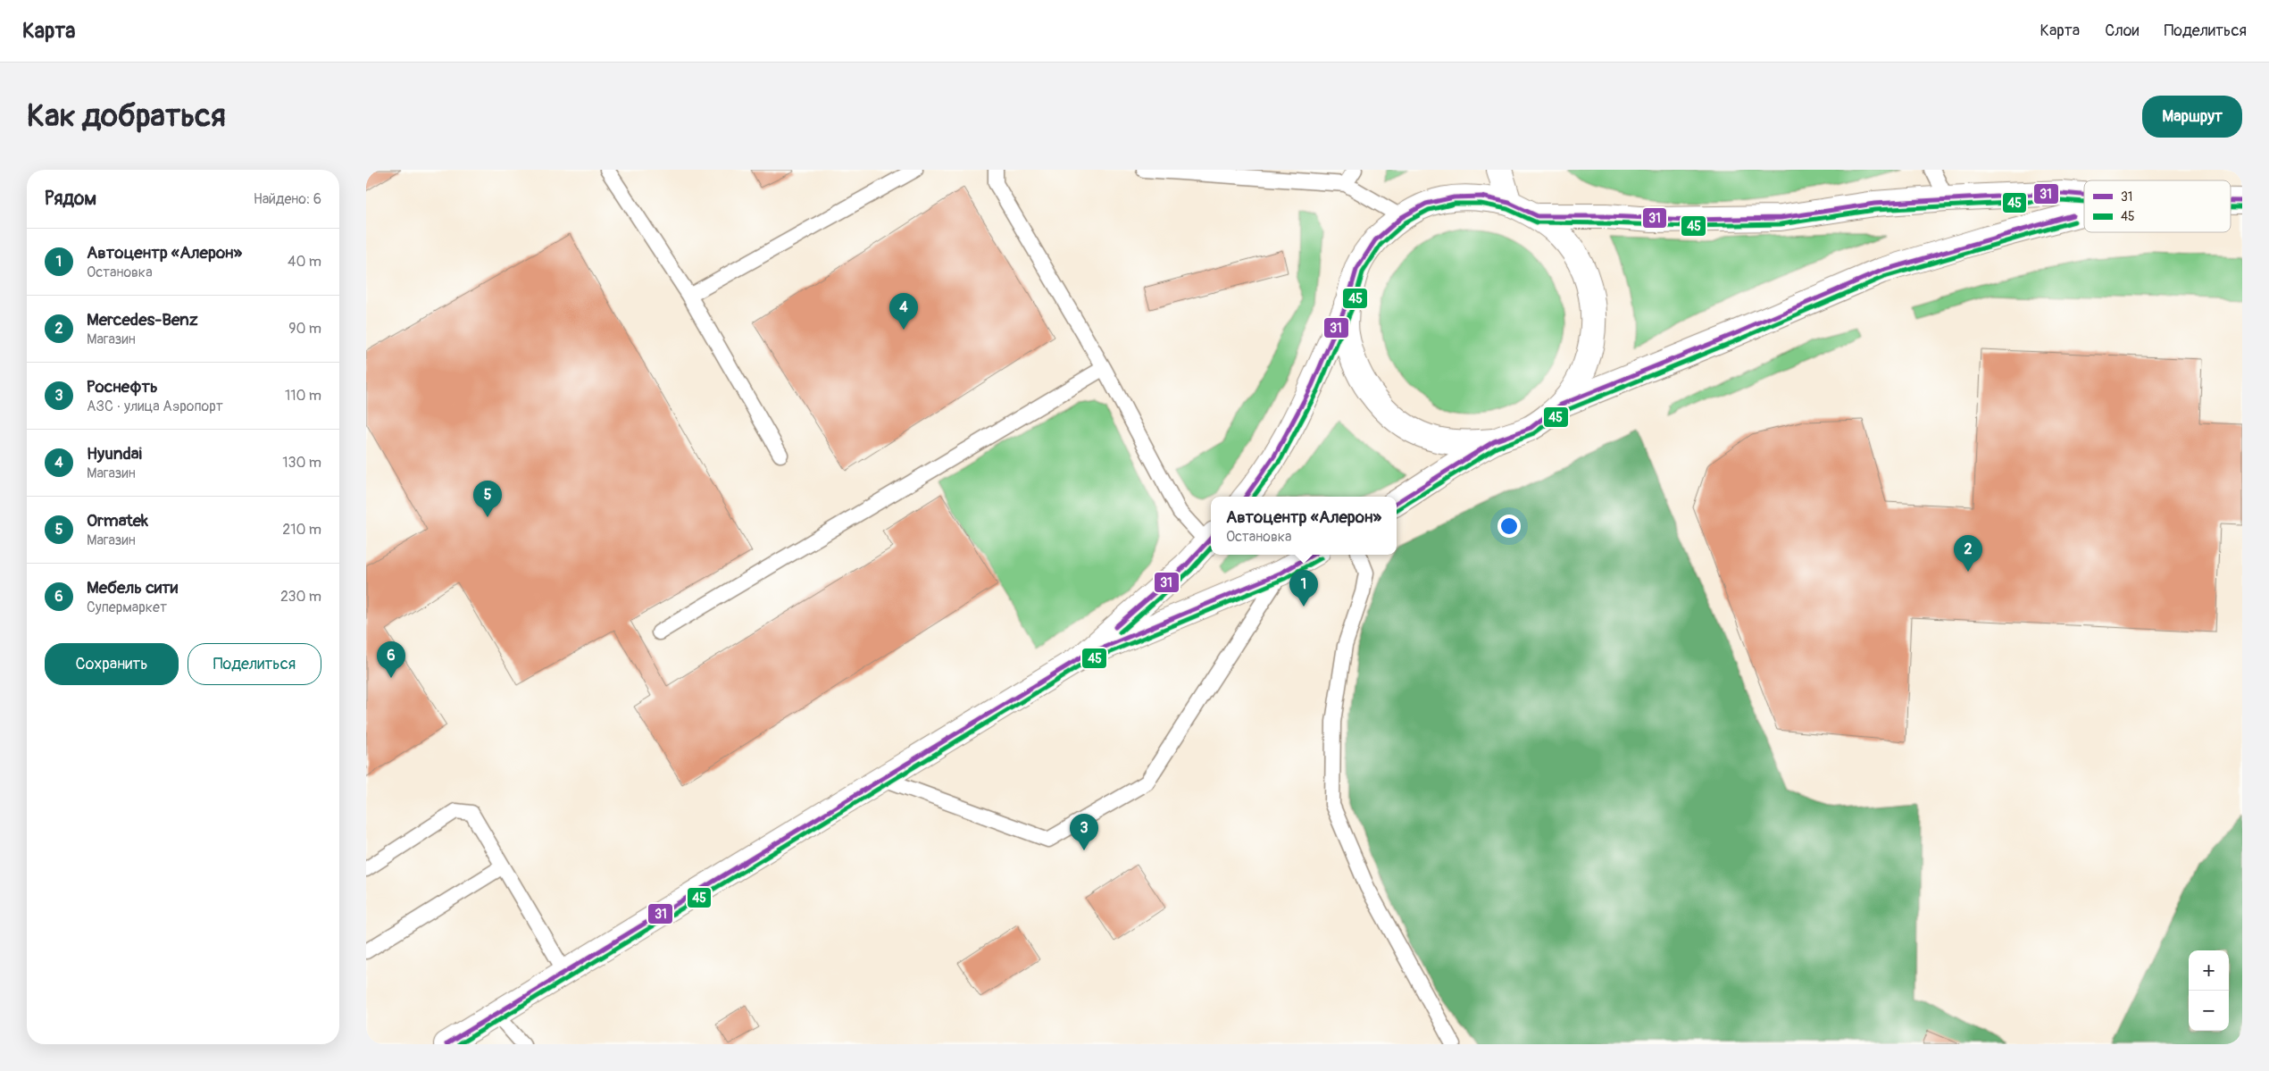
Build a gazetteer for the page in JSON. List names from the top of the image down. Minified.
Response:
{"lines":["transit line 31","transit line 45"],"legend":["31","45"],"page":{"header":"Карта","nav":["Карта","Слои","Поделиться"],"buttons":["Маршрут",["Сохранить","Поделиться"]],"title":"Как добраться","heading":["Рядом","Найдено: 6"],"list":[{"mark":"1","name":"Автоцентр «Алерон»","note":"Остановка","value":"40 m"},{"mark":"2","name":"Mercedes-Benz","note":"Магазин","value":"90 m"},{"mark":"3","name":"Роснефть","note":"АЗС · улица Аэропорт","value":"110 m"},{"mark":"4","name":"Hyundai","note":"Магазин","value":"130 m"},{"mark":"5","name":"Ormatek","note":"Магазин","value":"210 m"},{"mark":"6","name":"Мебель сити","note":"Супермаркет","value":"230 m"}],"pins":["4","5","2","1","6","3"],"popup":["Автоцентр «Алерон»","Остановка"],"map_buttons":["+","−"]}}
